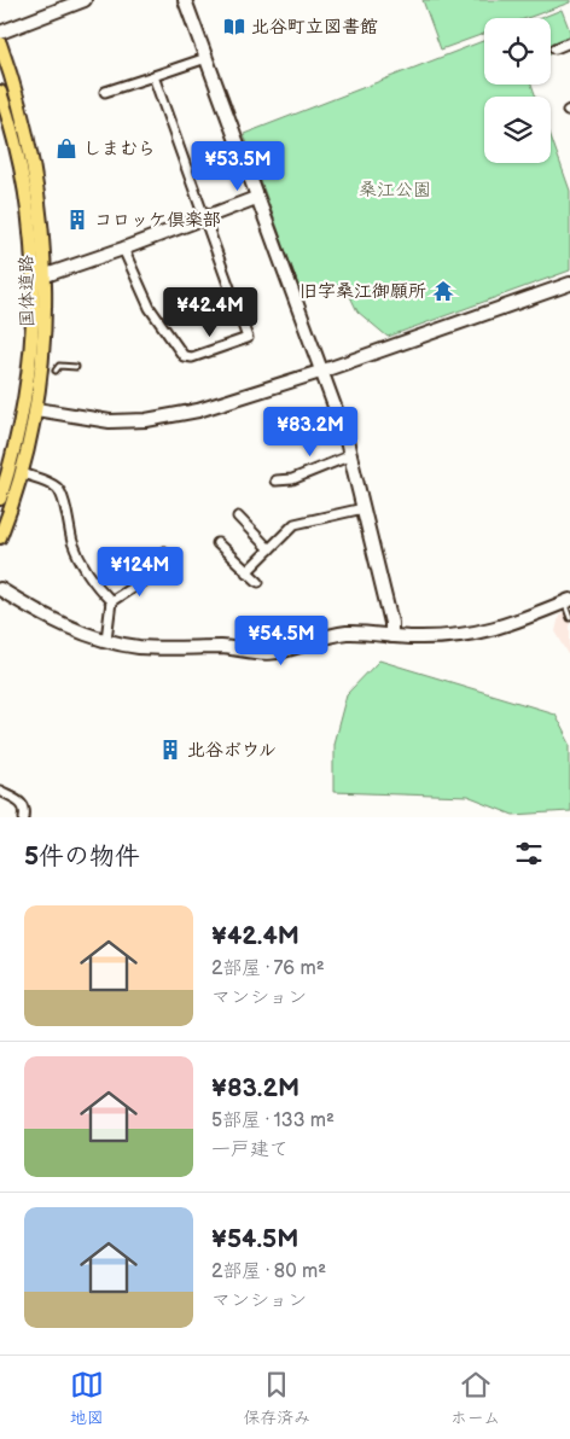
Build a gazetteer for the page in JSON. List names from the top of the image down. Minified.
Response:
{"streets":{"main road":["国体道路"]},"parks":["桑江公園"],"places":{"library":["北谷町立図書館"],"shop":["しまむら"],"building":["コロッケ倶楽部","北谷ボウル"],"temple":["旧字桑江御願所"]},"page":{"price":["¥53.5M","¥42.4M","¥83.2M","¥124M","¥54.5M"],"heading":"5件の物件","list":[{"name":"¥42.4M","note":"2部屋 · 76 m² · マンション"},{"name":"¥83.2M","note":"5部屋 · 133 m² · 一戸建て"},{"name":"¥54.5M","note":"2部屋 · 80 m² · マンション"}],"tabs":["地図","保存済み","ホーム"]}}
